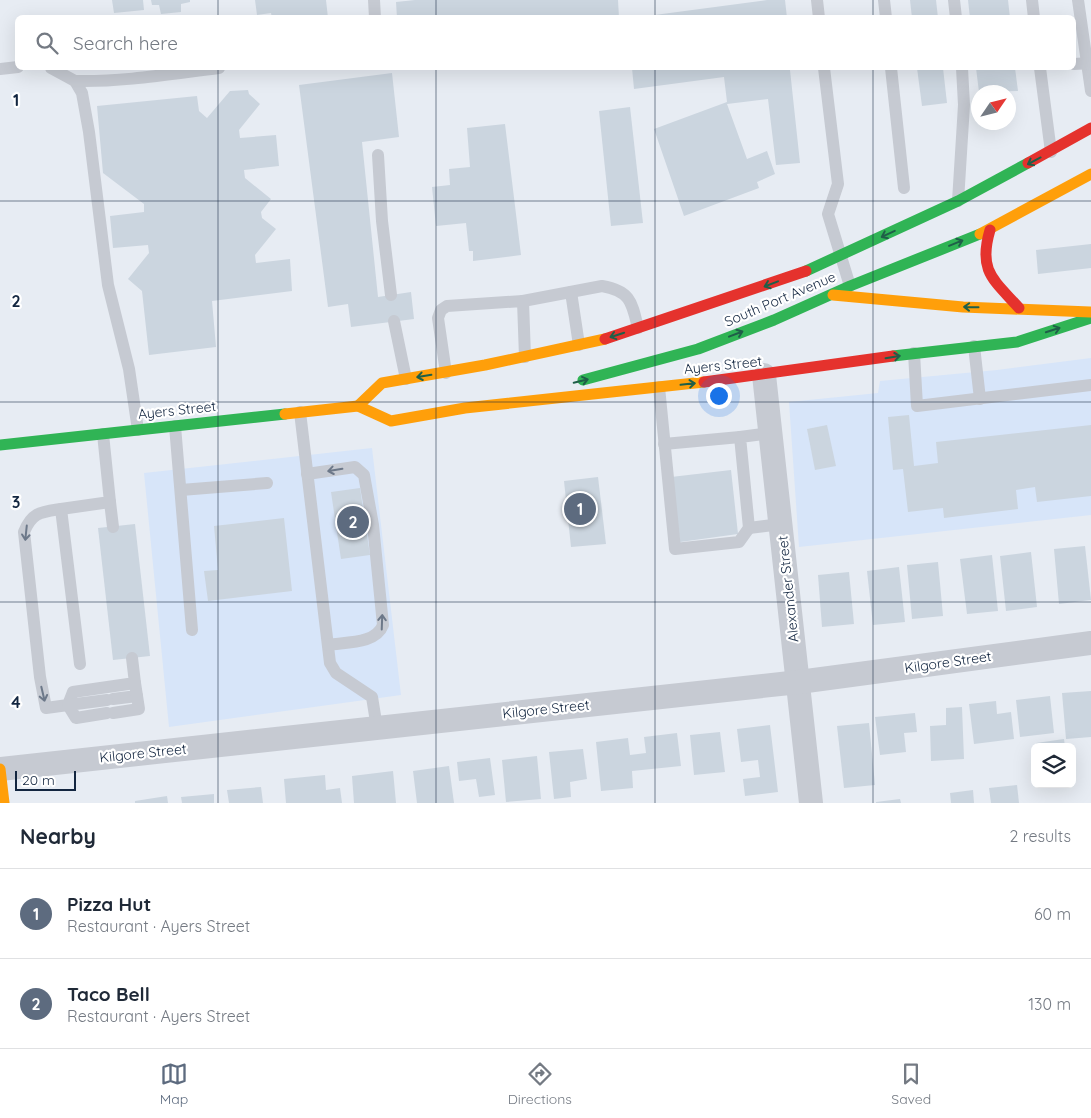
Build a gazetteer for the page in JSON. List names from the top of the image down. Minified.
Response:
{"streets":{"main road":["South Port Avenue","Ayers Street"],"street":["Alexander Street","Kilgore Street"]},"crossings":[["South Port Avenue","Ayers Street"],["Ayers Street","Alexander Street"],["Alexander Street","Kilgore Street"]],"scale_bar":"20 m","north":"top right","page":{"search":"Search here","pins":["1","2"],"scale":"20 m","heading":["Nearby","2 results"],"list":[{"mark":"1","name":"Pizza Hut","note":"Restaurant · Ayers Street","value":"60 m"},{"mark":"2","name":"Taco Bell","note":"Restaurant · Ayers Street","value":"130 m"}],"nav":["Map","Directions","Saved"]},"grid":{"rows":["1","2","3","4"]}}
